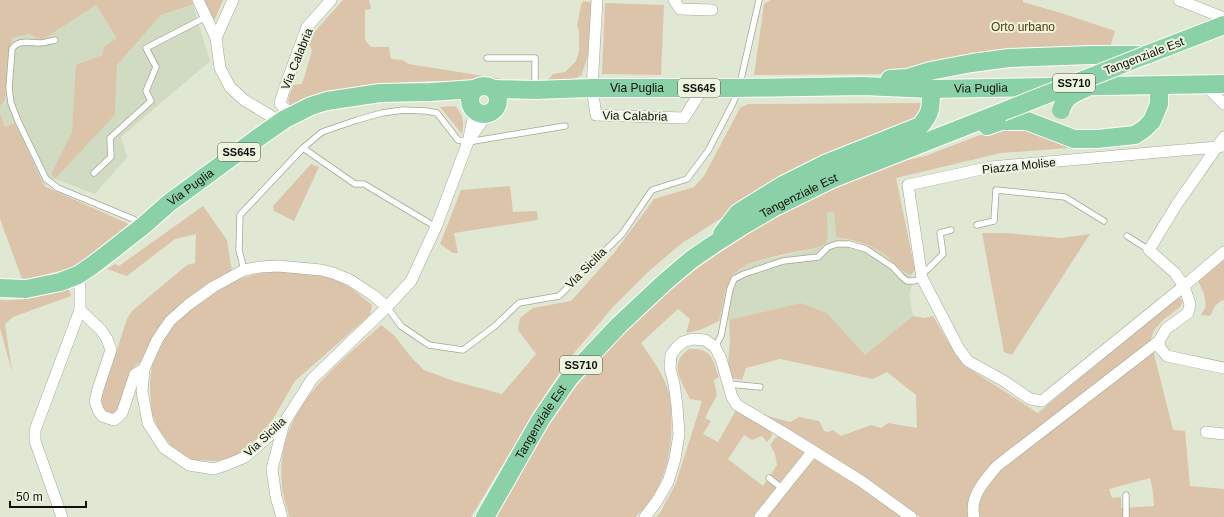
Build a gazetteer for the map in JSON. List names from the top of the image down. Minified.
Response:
{"streets":{"main road":["Tangenziale Est","SS710","Via Puglia","SS645"],"street":["Via Calabria","Piazza Molise","Via Sicilia"]},"crossings":[["Via Calabria","Via Puglia"],["Via Puglia","Via Sicilia"]],"parks":["Orto urbano"],"scale_bar":"50 m"}
